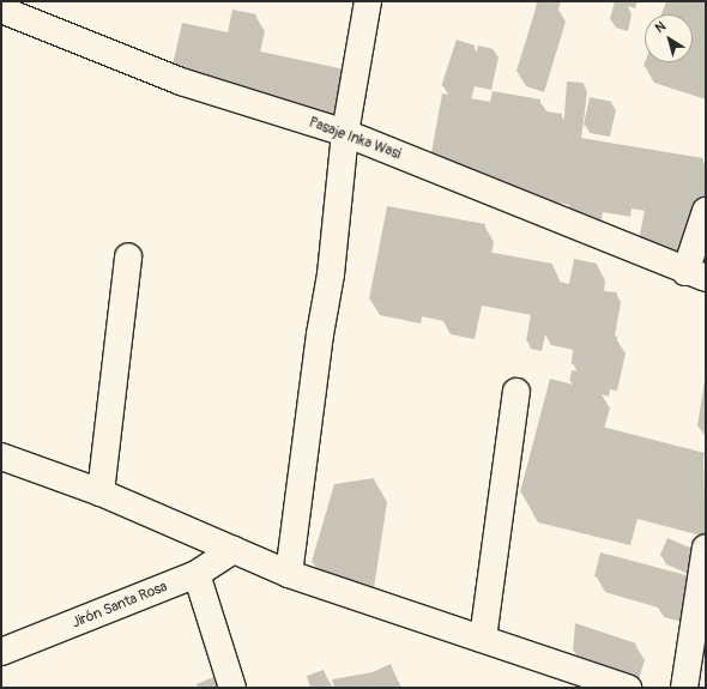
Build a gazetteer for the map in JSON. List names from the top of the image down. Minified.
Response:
{"streets":{"street":["Pasaje Inka Wasi","Jirón Santa Rosa"]},"north":"top left"}
